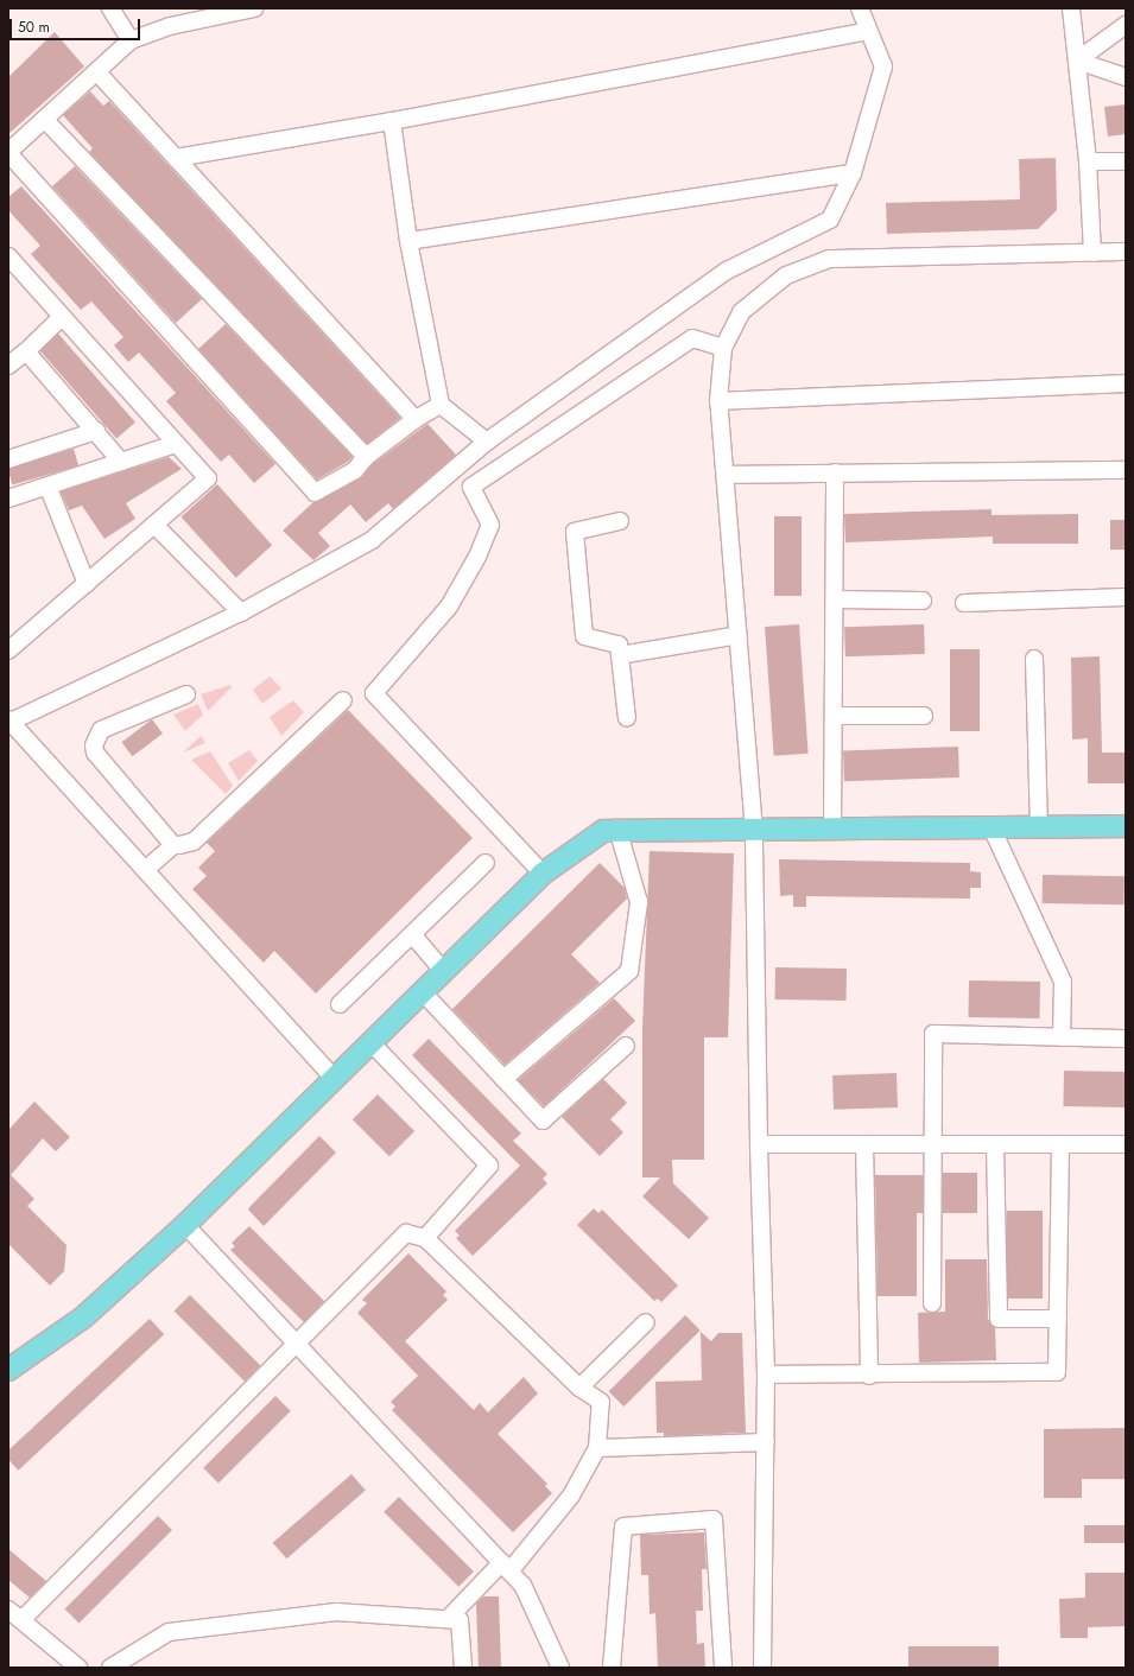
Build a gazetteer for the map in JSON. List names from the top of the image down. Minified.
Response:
{"scale_bar":"50 m"}
